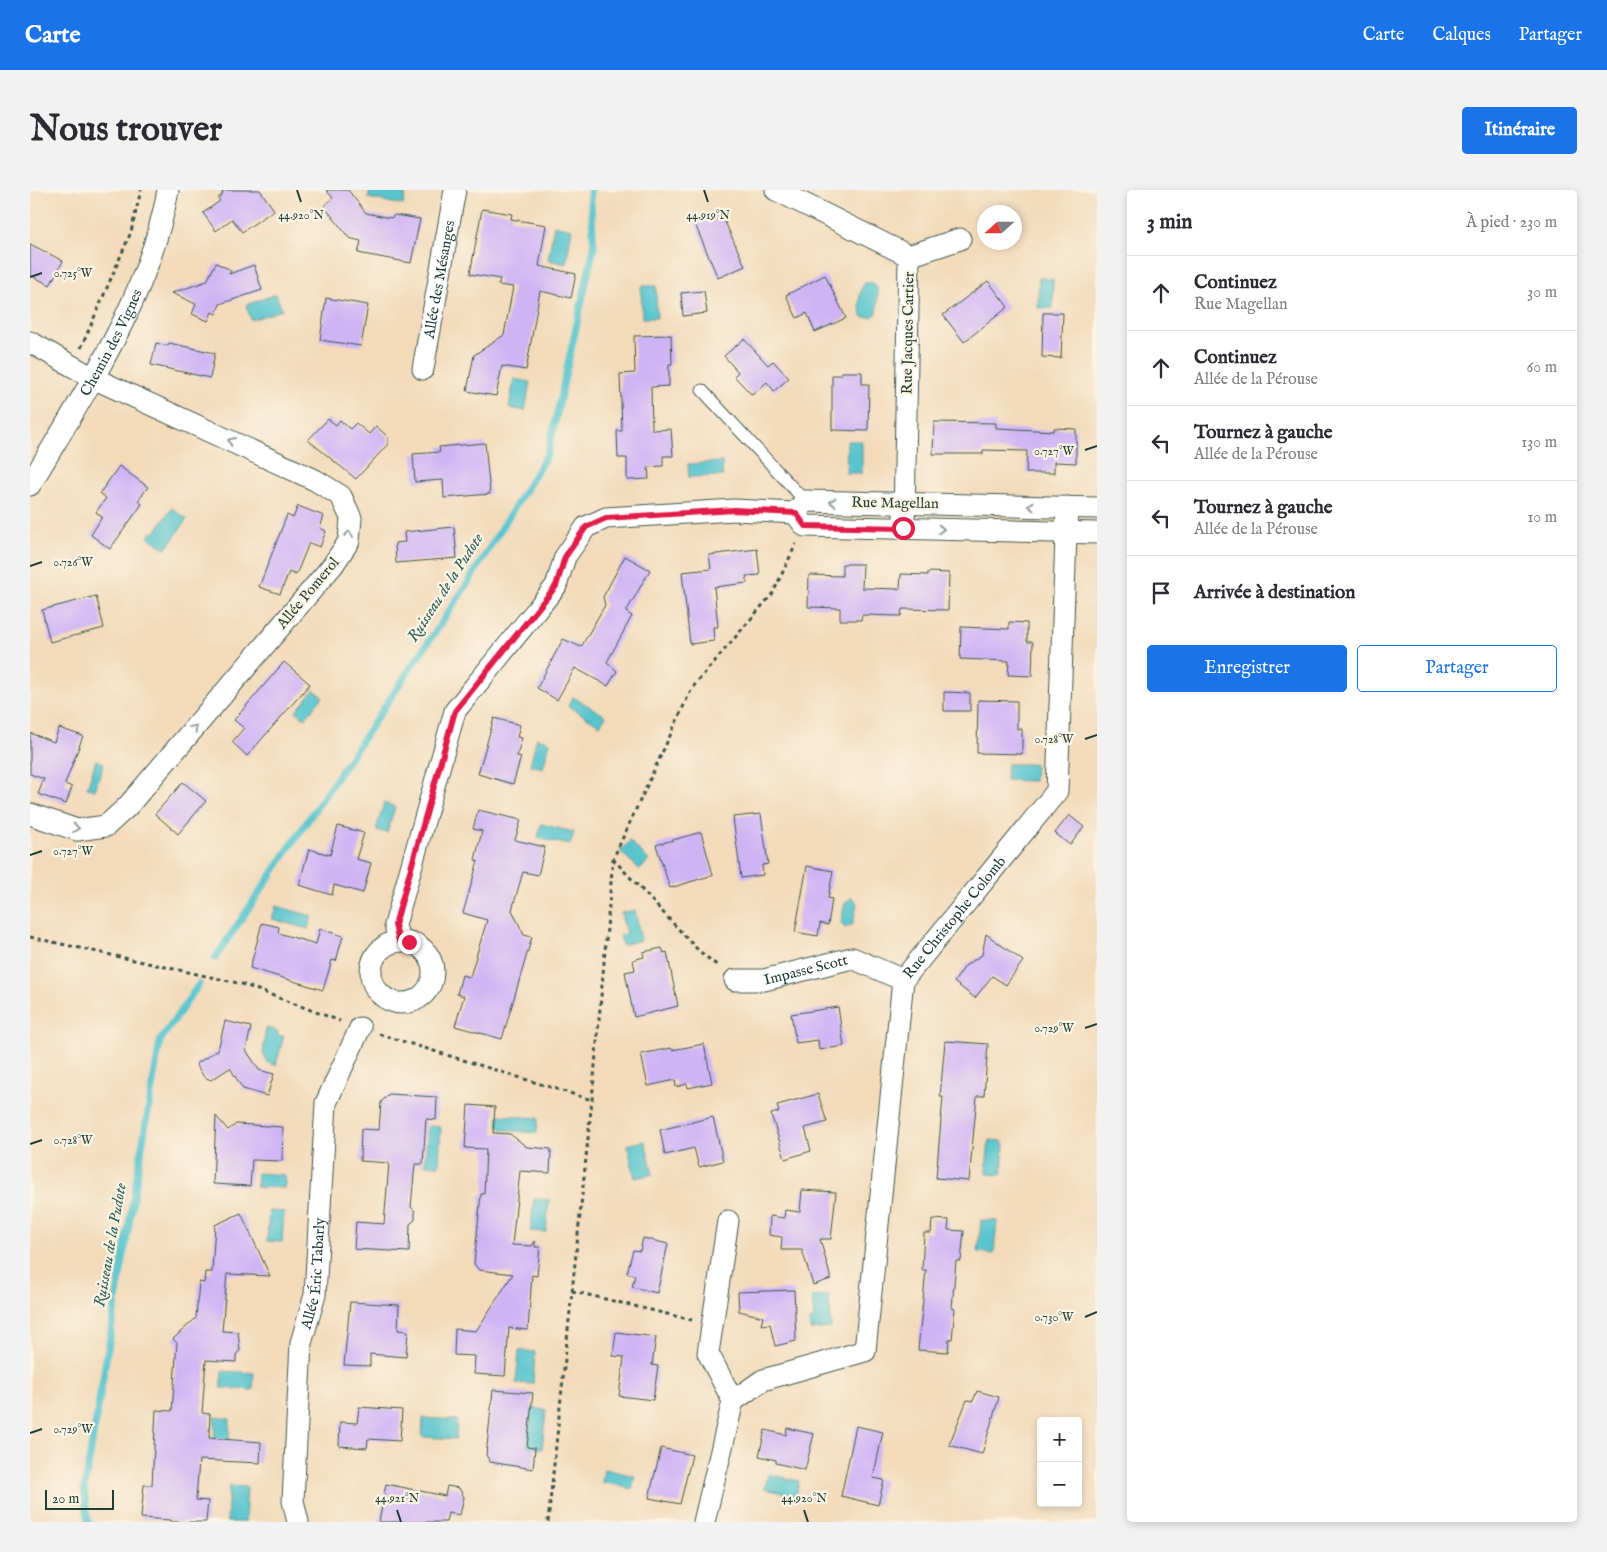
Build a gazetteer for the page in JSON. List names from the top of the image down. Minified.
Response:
{"streets":{"street":["Allée des Mésanges","Rue Jacques Cartier","Chemin des Vignes","Rue Magellan","Allée Pomerol","Rue Christophe Colomb","Impasse Scott","Allée Éric Tabarly"]},"crossings":[["Rue Jacques Cartier","Rue Magellan"],["Chemin des Vignes","Allée Pomerol"],["Rue Magellan","Rue Christophe Colomb"],["Rue Christophe Colomb","Impasse Scott"]],"water":["Ruisseau de la Pudote"],"scale_bar":"20 m","north":"left","page":{"header":"Carte","nav":["Carte","Calques","Partager"],"buttons":["Itinéraire",["Enregistrer","Partager"]],"title":"Nous trouver","heading":["3 min","À pied · 230 m"],"list":[["Continuez","Rue Magellan","30 m"],["Continuez","Allée de la Pérouse","60 m"],["Tournez à gauche","Allée de la Pérouse","130 m"],["Tournez à gauche","Allée de la Pérouse","10 m"],"Arrivée à destination"],"map_buttons":["+","−"],"scale":"20 m"},"coordinates":["44.920°N","44.919°N","0.725°W","0.727°W","0.726°W","0.728°W","0.729°W","0.730°W","44.921°N"]}
